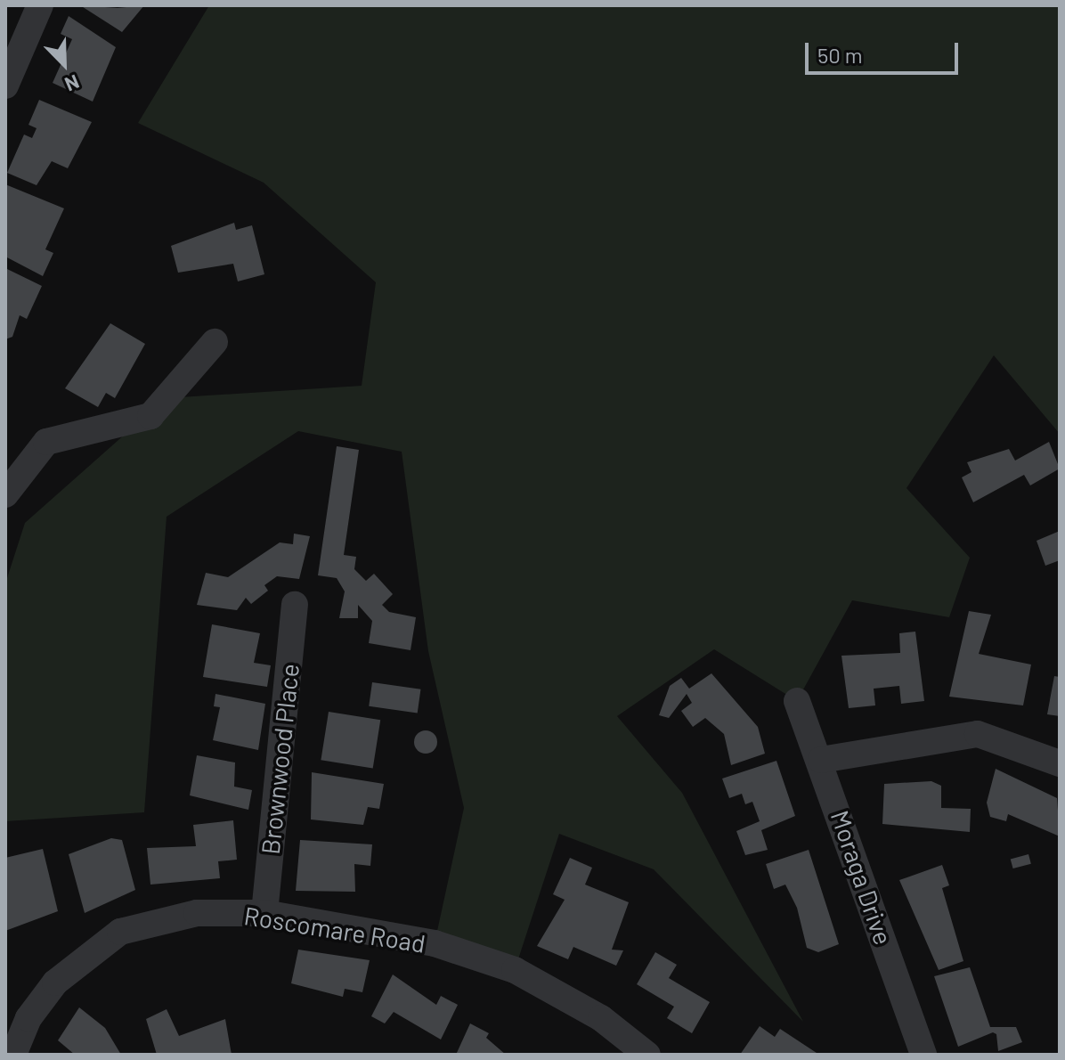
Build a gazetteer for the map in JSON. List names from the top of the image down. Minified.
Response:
{"streets":{"street":["Brownwood Place","Moraga Drive","Roscomare Road"]},"crossings":[["Brownwood Place","Roscomare Road"]],"scale_bar":"50 m","north":"bottom right"}
